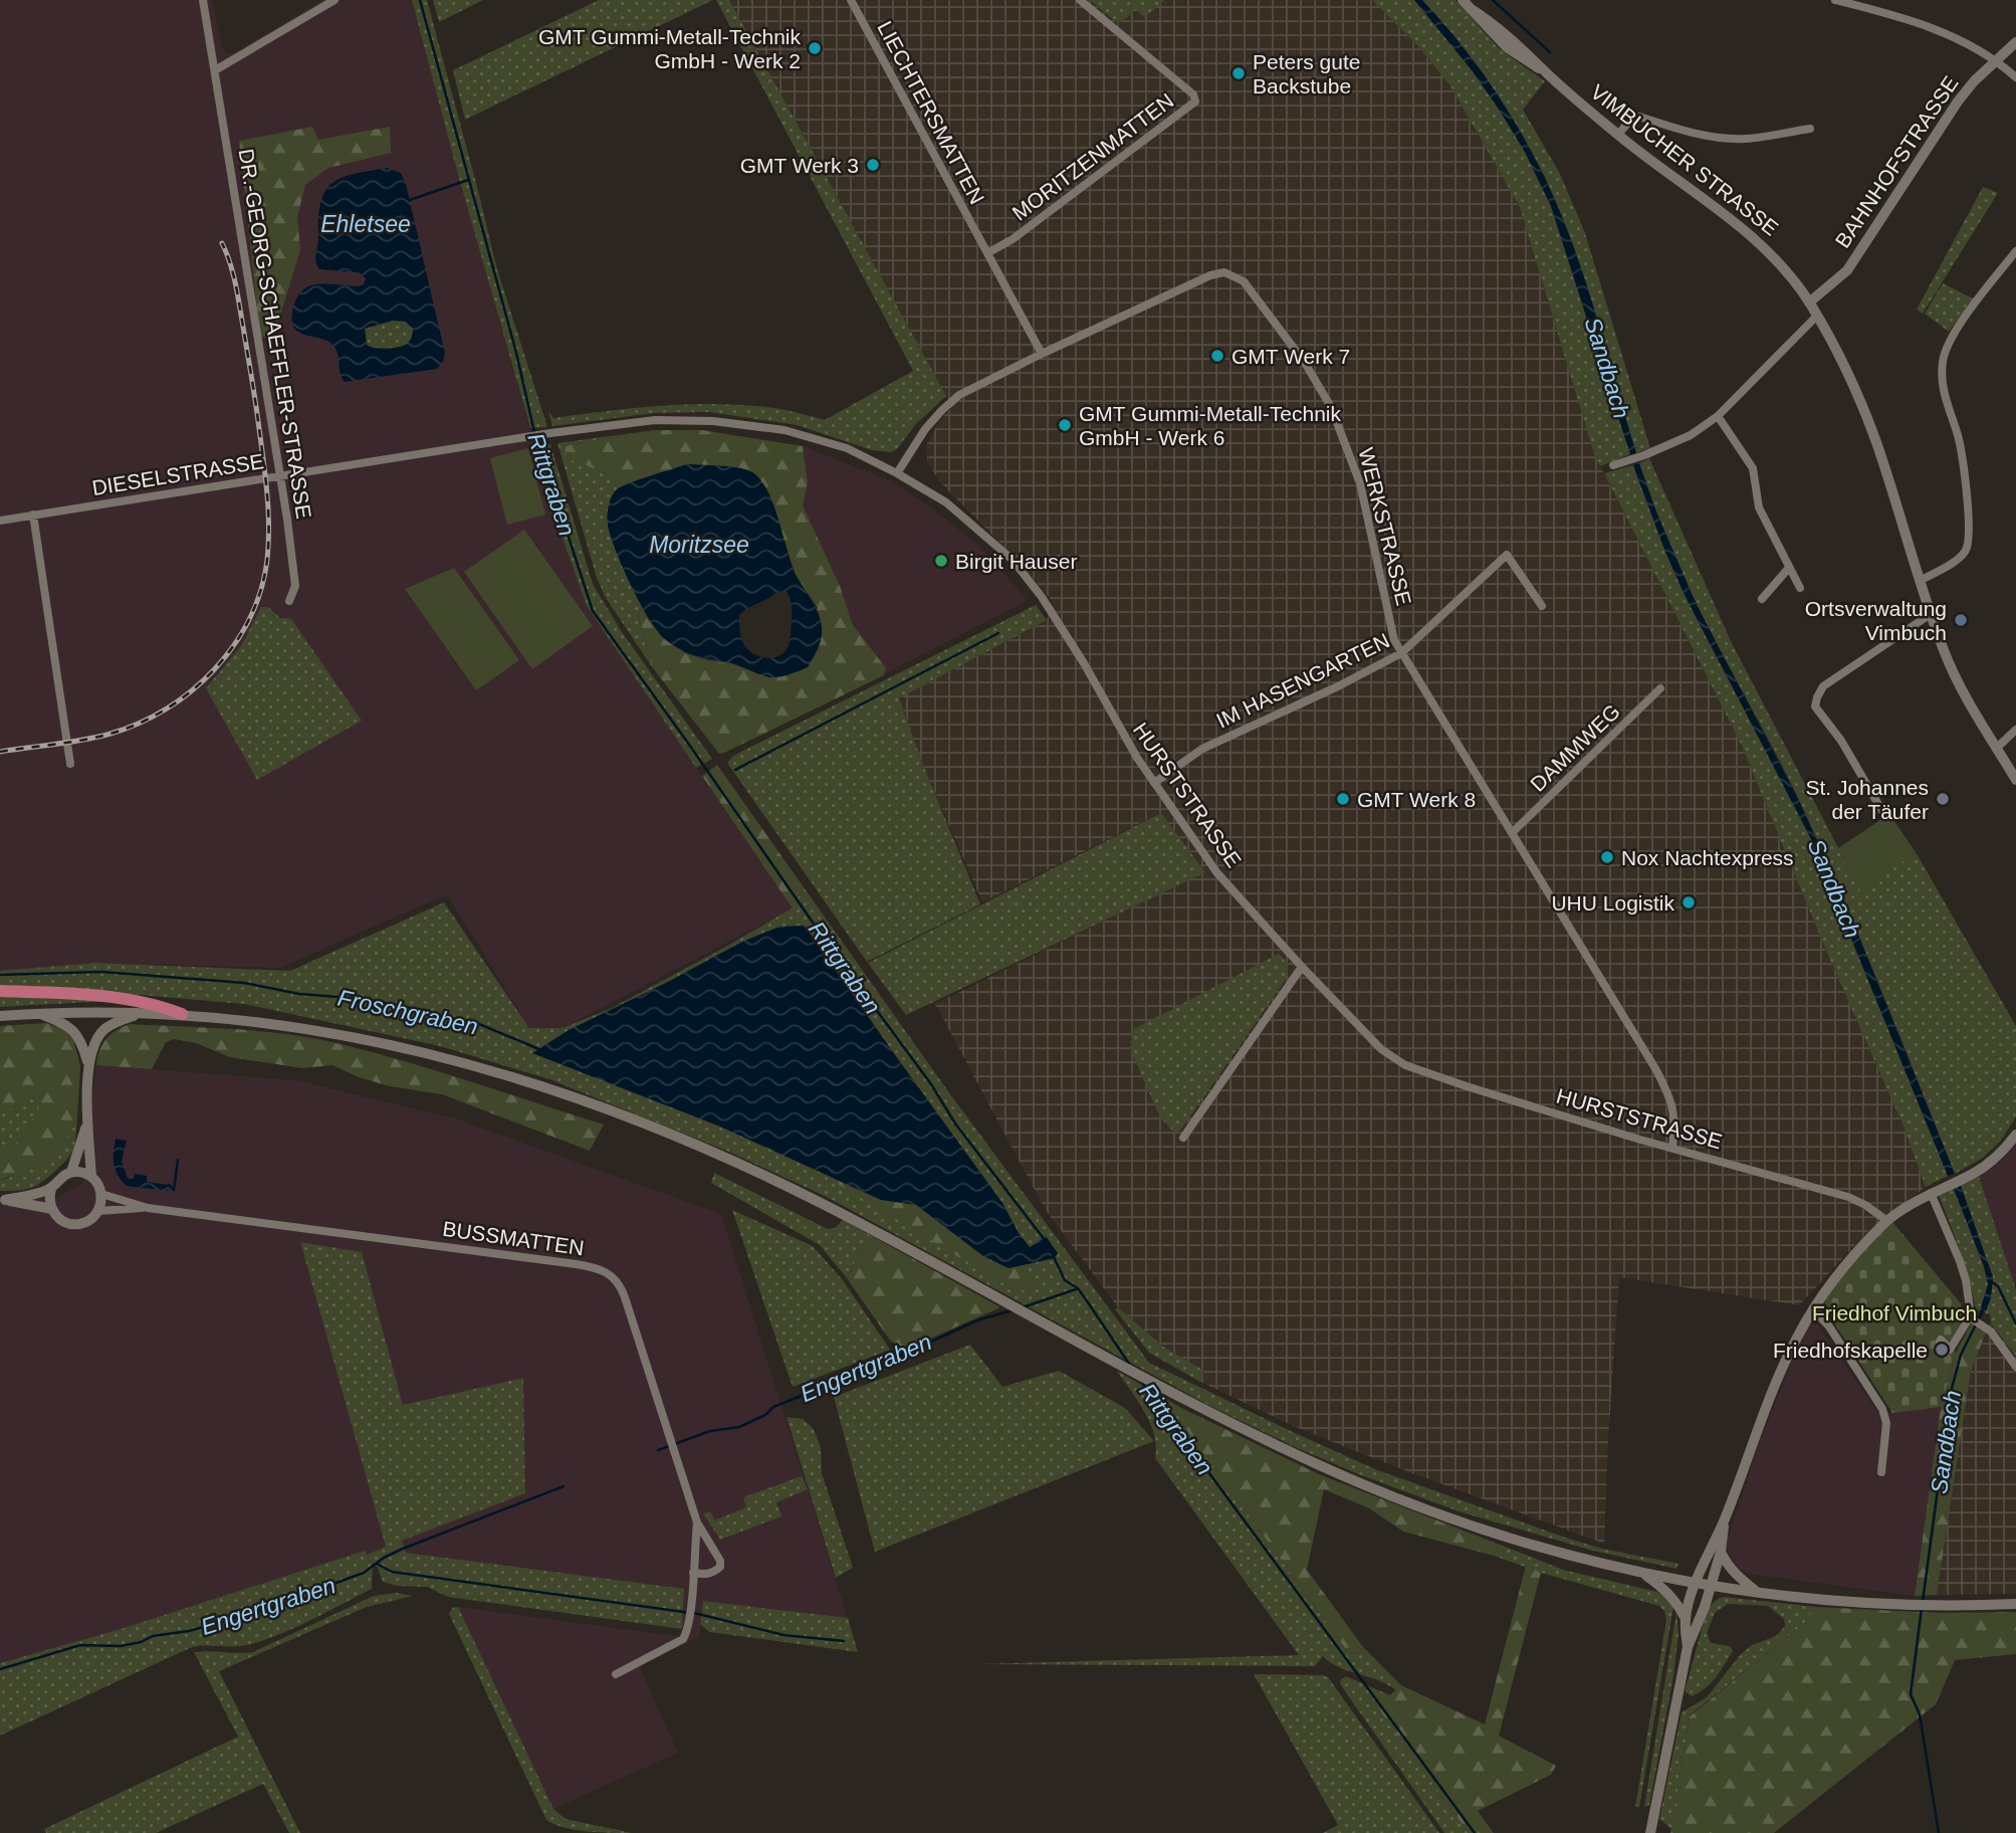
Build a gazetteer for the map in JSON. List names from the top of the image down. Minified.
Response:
{"streets":{"street":["LIECHTERSMATTEN","MORITZENMATTEN","VIMBUCHER STRASSE","BAHNHOFSTRASSE","DR.-GEORG-SCHAEFFLER-STRASSE","DIESELSTRASSE","WERKSTRASSE","IM HASENGARTEN","DAMMWEG","HURSTSTRASSE","BUSSMATTEN"]},"crossings":[["LIECHTERSMATTEN","MORITZENMATTEN"],["LIECHTERSMATTEN","WERKSTRASSE"],["VIMBUCHER STRASSE","BAHNHOFSTRASSE"],["DR.-GEORG-SCHAEFFLER-STRASSE","DIESELSTRASSE"],["DIESELSTRASSE","HURSTSTRASSE"],["WERKSTRASSE","IM HASENGARTEN"],["WERKSTRASSE","DAMMWEG"],["WERKSTRASSE","HURSTSTRASSE"],["IM HASENGARTEN","HURSTSTRASSE"]],"water":["Ehletsee","Sandbach","Rittgraben","Moritzsee","Froschgraben","Engertgraben"],"parks":["Friedhof Vimbuch"],"places":["GMT Gummi-Metall-Technik GmbH - Werk 2","Peters gute Backstube","GMT Werk 3","GMT Werk 7","GMT Gummi-Metall-Technik GmbH - Werk 6","Birgit Hauser","Ortsverwaltung Vimbuch","GMT Werk 8","St. Johannes der Täufer","Nox Nachtexpress","UHU Logistik","Friedhofskapelle"]}
